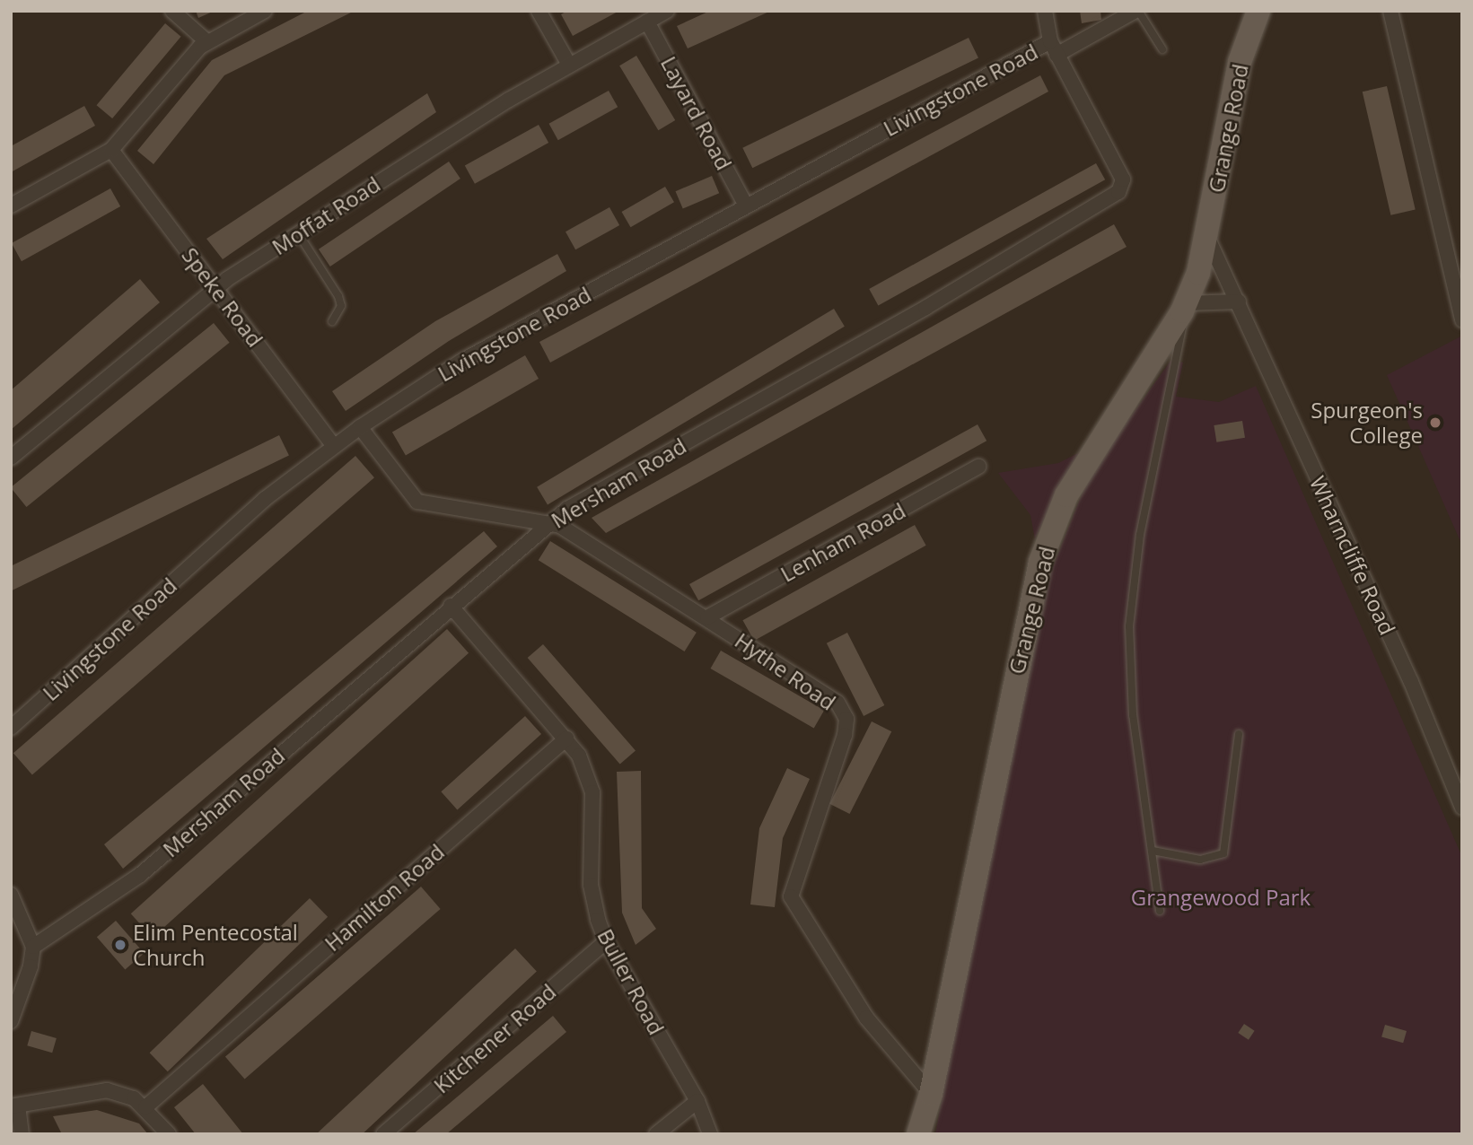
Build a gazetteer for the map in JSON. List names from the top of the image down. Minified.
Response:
{"streets":{"main road":["Grange Road"],"street":["Livingstone Road","Layard Road","Moffat Road","Speke Road","Mersham Road","Lenham Road","Wharncliffe Road","Hythe Road","Hamilton Road","Buller Road","Kitchener Road"]},"crossings":[["Livingstone Road","Layard Road"],["Livingstone Road","Speke Road"],["Livingstone Road","Mersham Road"],["Livingstone Road","Hythe Road"],["Layard Road","Moffat Road"],["Grange Road","Wharncliffe Road"],["Grange Road","Hythe Road"],["Moffat Road","Speke Road"],["Mersham Road","Hythe Road"],["Mersham Road","Buller Road"],["Lenham Road","Hythe Road"],["Hamilton Road","Buller Road"],["Buller Road","Kitchener Road"]],"parks":["Grangewood Park"],"places":["Spurgeon's College","Elim Pentecostal Church"]}
